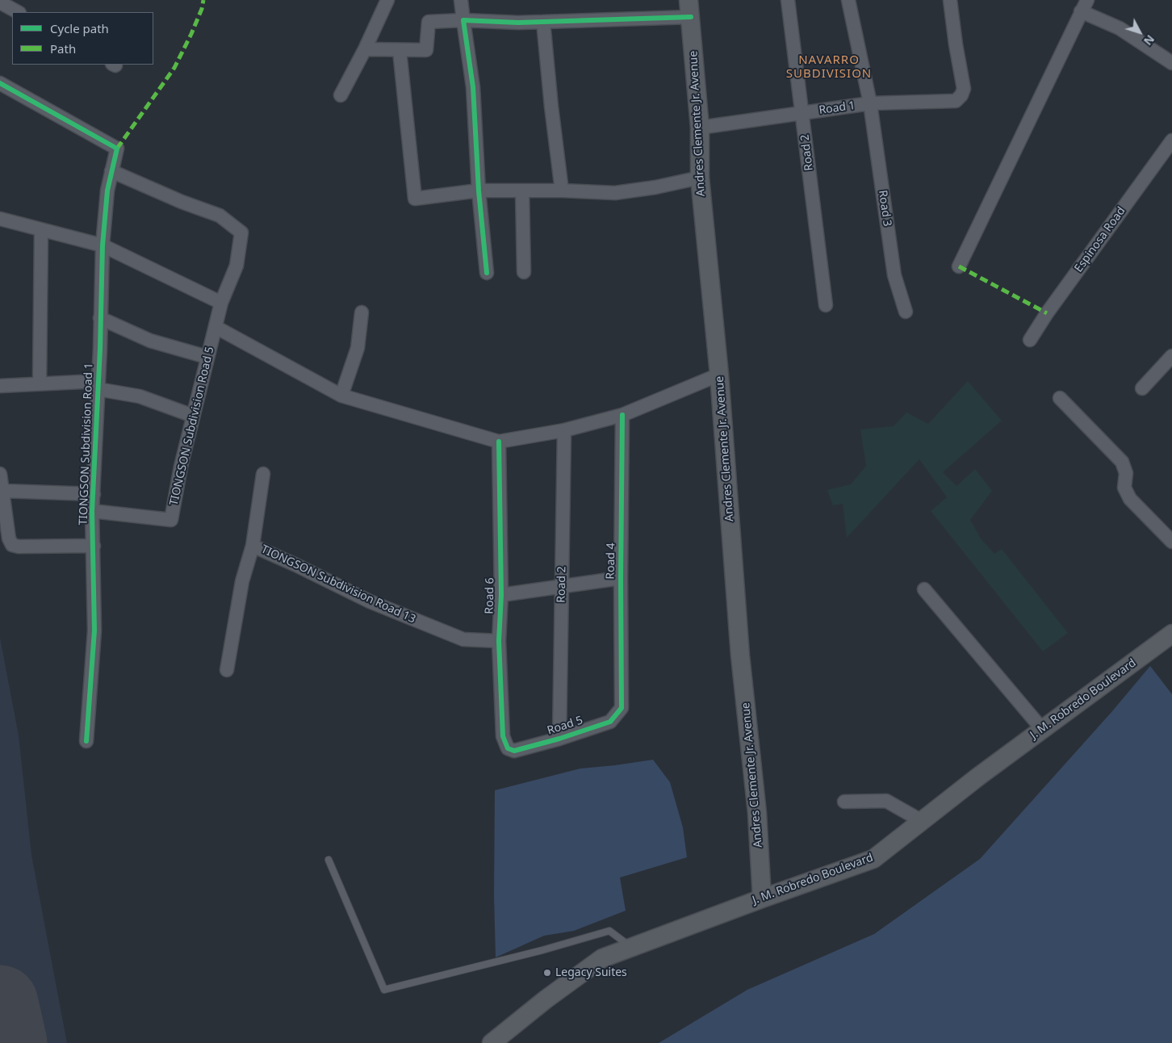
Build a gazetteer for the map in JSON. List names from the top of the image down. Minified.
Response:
{"streets":{"main road":["Andres Clemente Jr. Avenue","J. M. Robredo Boulevard"],"street":["Road 1","Road 2","Road 3","Espinosa Road","TIONGSON Subdivision Road 5","TIONGSON Subdivision Road 1","Road 4","TIONGSON Subdivision Road 13","Road 6","Road 5"]},"crossings":[["Road 1","Andres Clemente Jr. Avenue"],["Road 1","Road 2"],["Road 1","Road 3"],["Andres Clemente Jr. Avenue","J. M. Robredo Boulevard"],["Road 2","Road 5"],["TIONGSON Subdivision Road 5","TIONGSON Subdivision Road 1"],["Road 4","Road 5"],["TIONGSON Subdivision Road 13","Road 6"],["Road 6","Road 5"]],"districts":["NAVARRO SUBDIVISION"],"places":["Legacy Suites"],"legend":["Cycle path","Path"],"north":"bottom right"}
